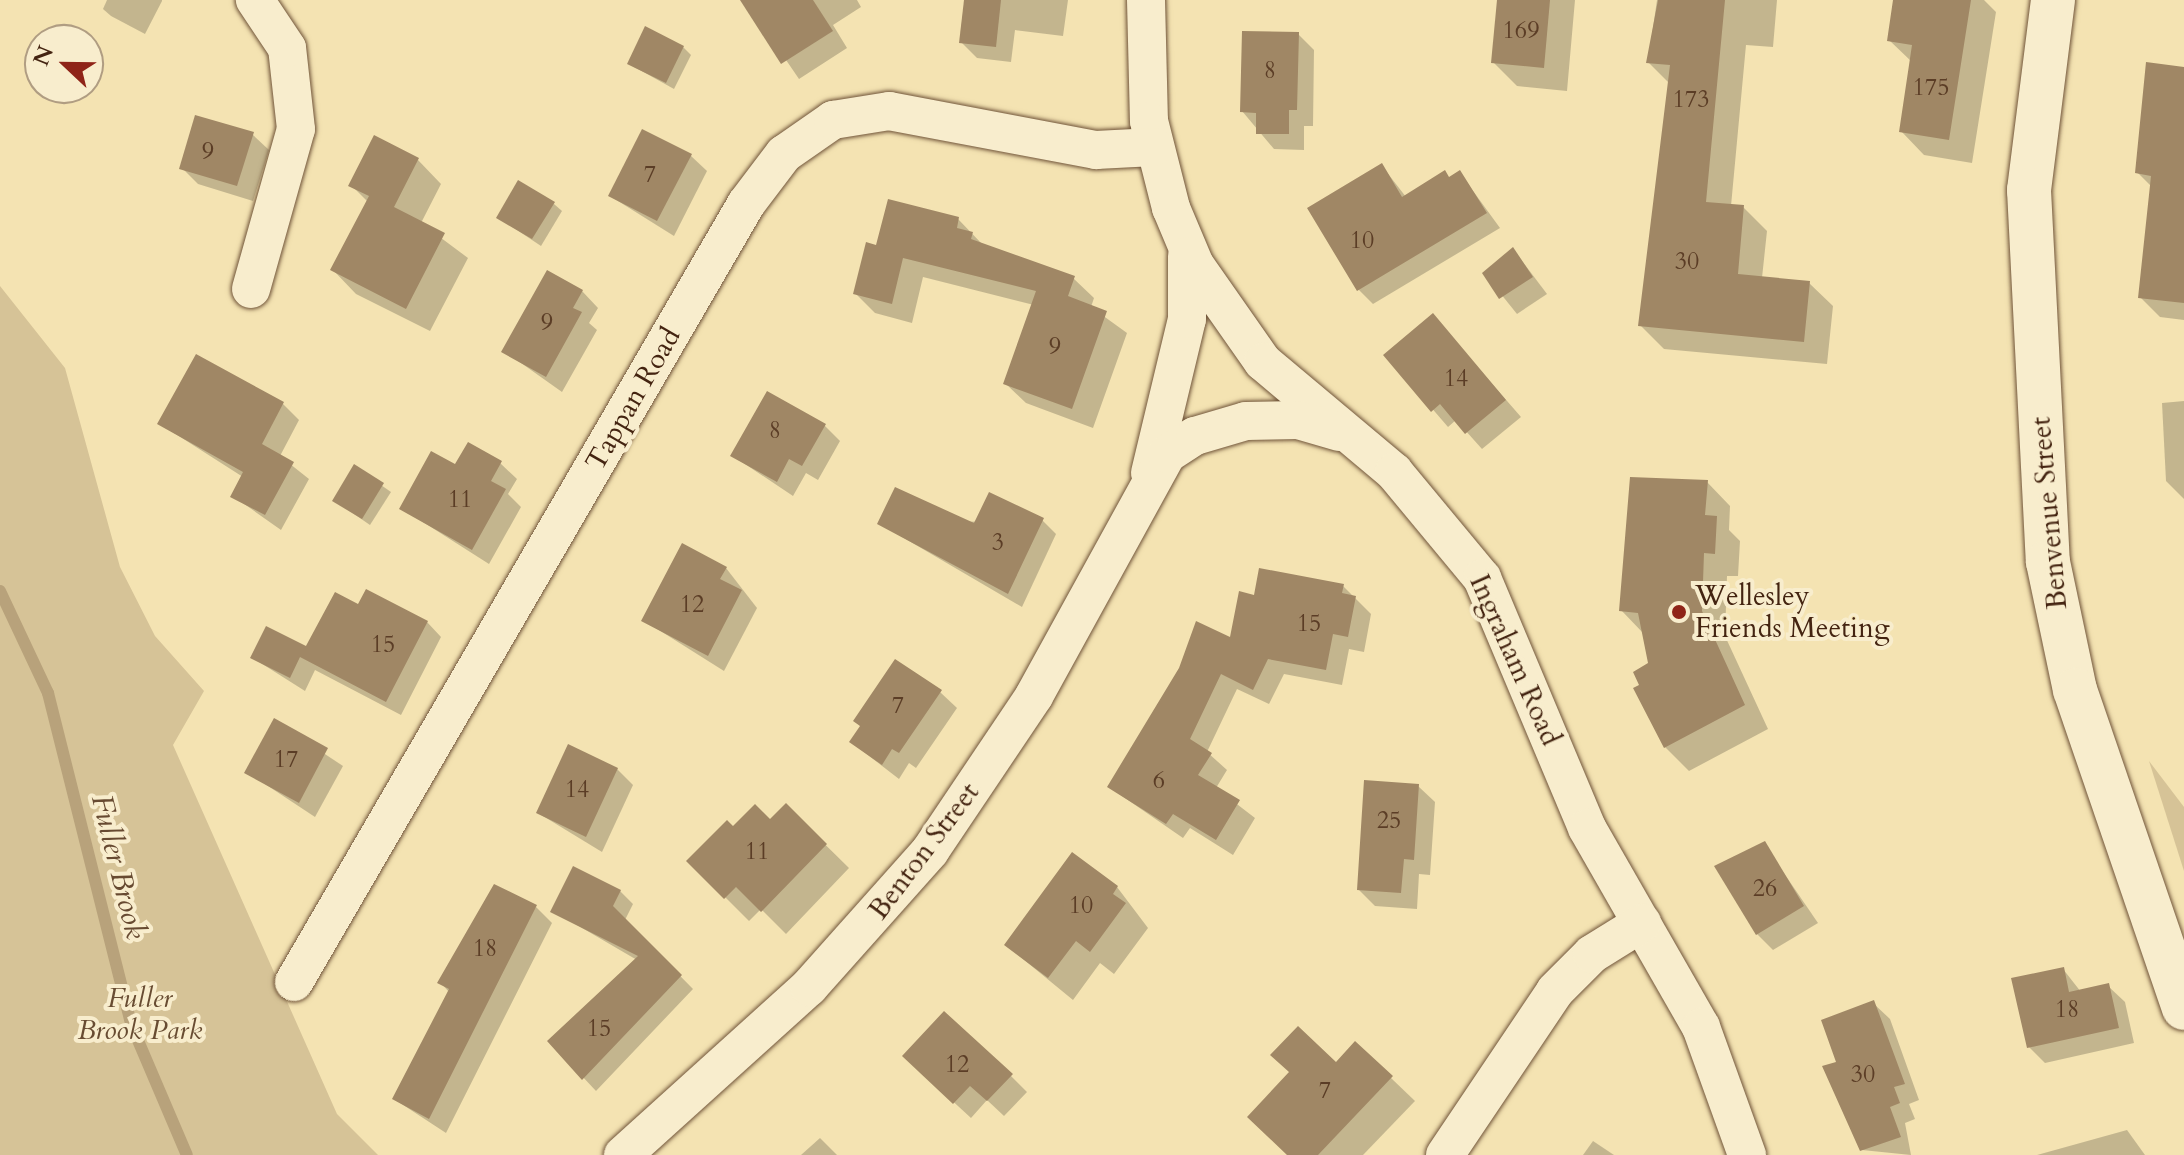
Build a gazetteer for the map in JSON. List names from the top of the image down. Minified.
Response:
{"streets":{"street":["Tappan Road","Benvenue Street","Ingraham Road","Benton Street"]},"crossings":[["Tappan Road","Ingraham Road"],["Ingraham Road","Benton Street"]],"water":["Fuller Brook"],"parks":["Fuller Brook Park"],"places":["Wellesley Friends Meeting"],"house_numbers":["169","8","175","173","9","7","10","30","9","9","14","8","11","3","12","15","15","7","17","6","14","25","11","26","10","18","18","15","12","30","7"],"north":"left"}
